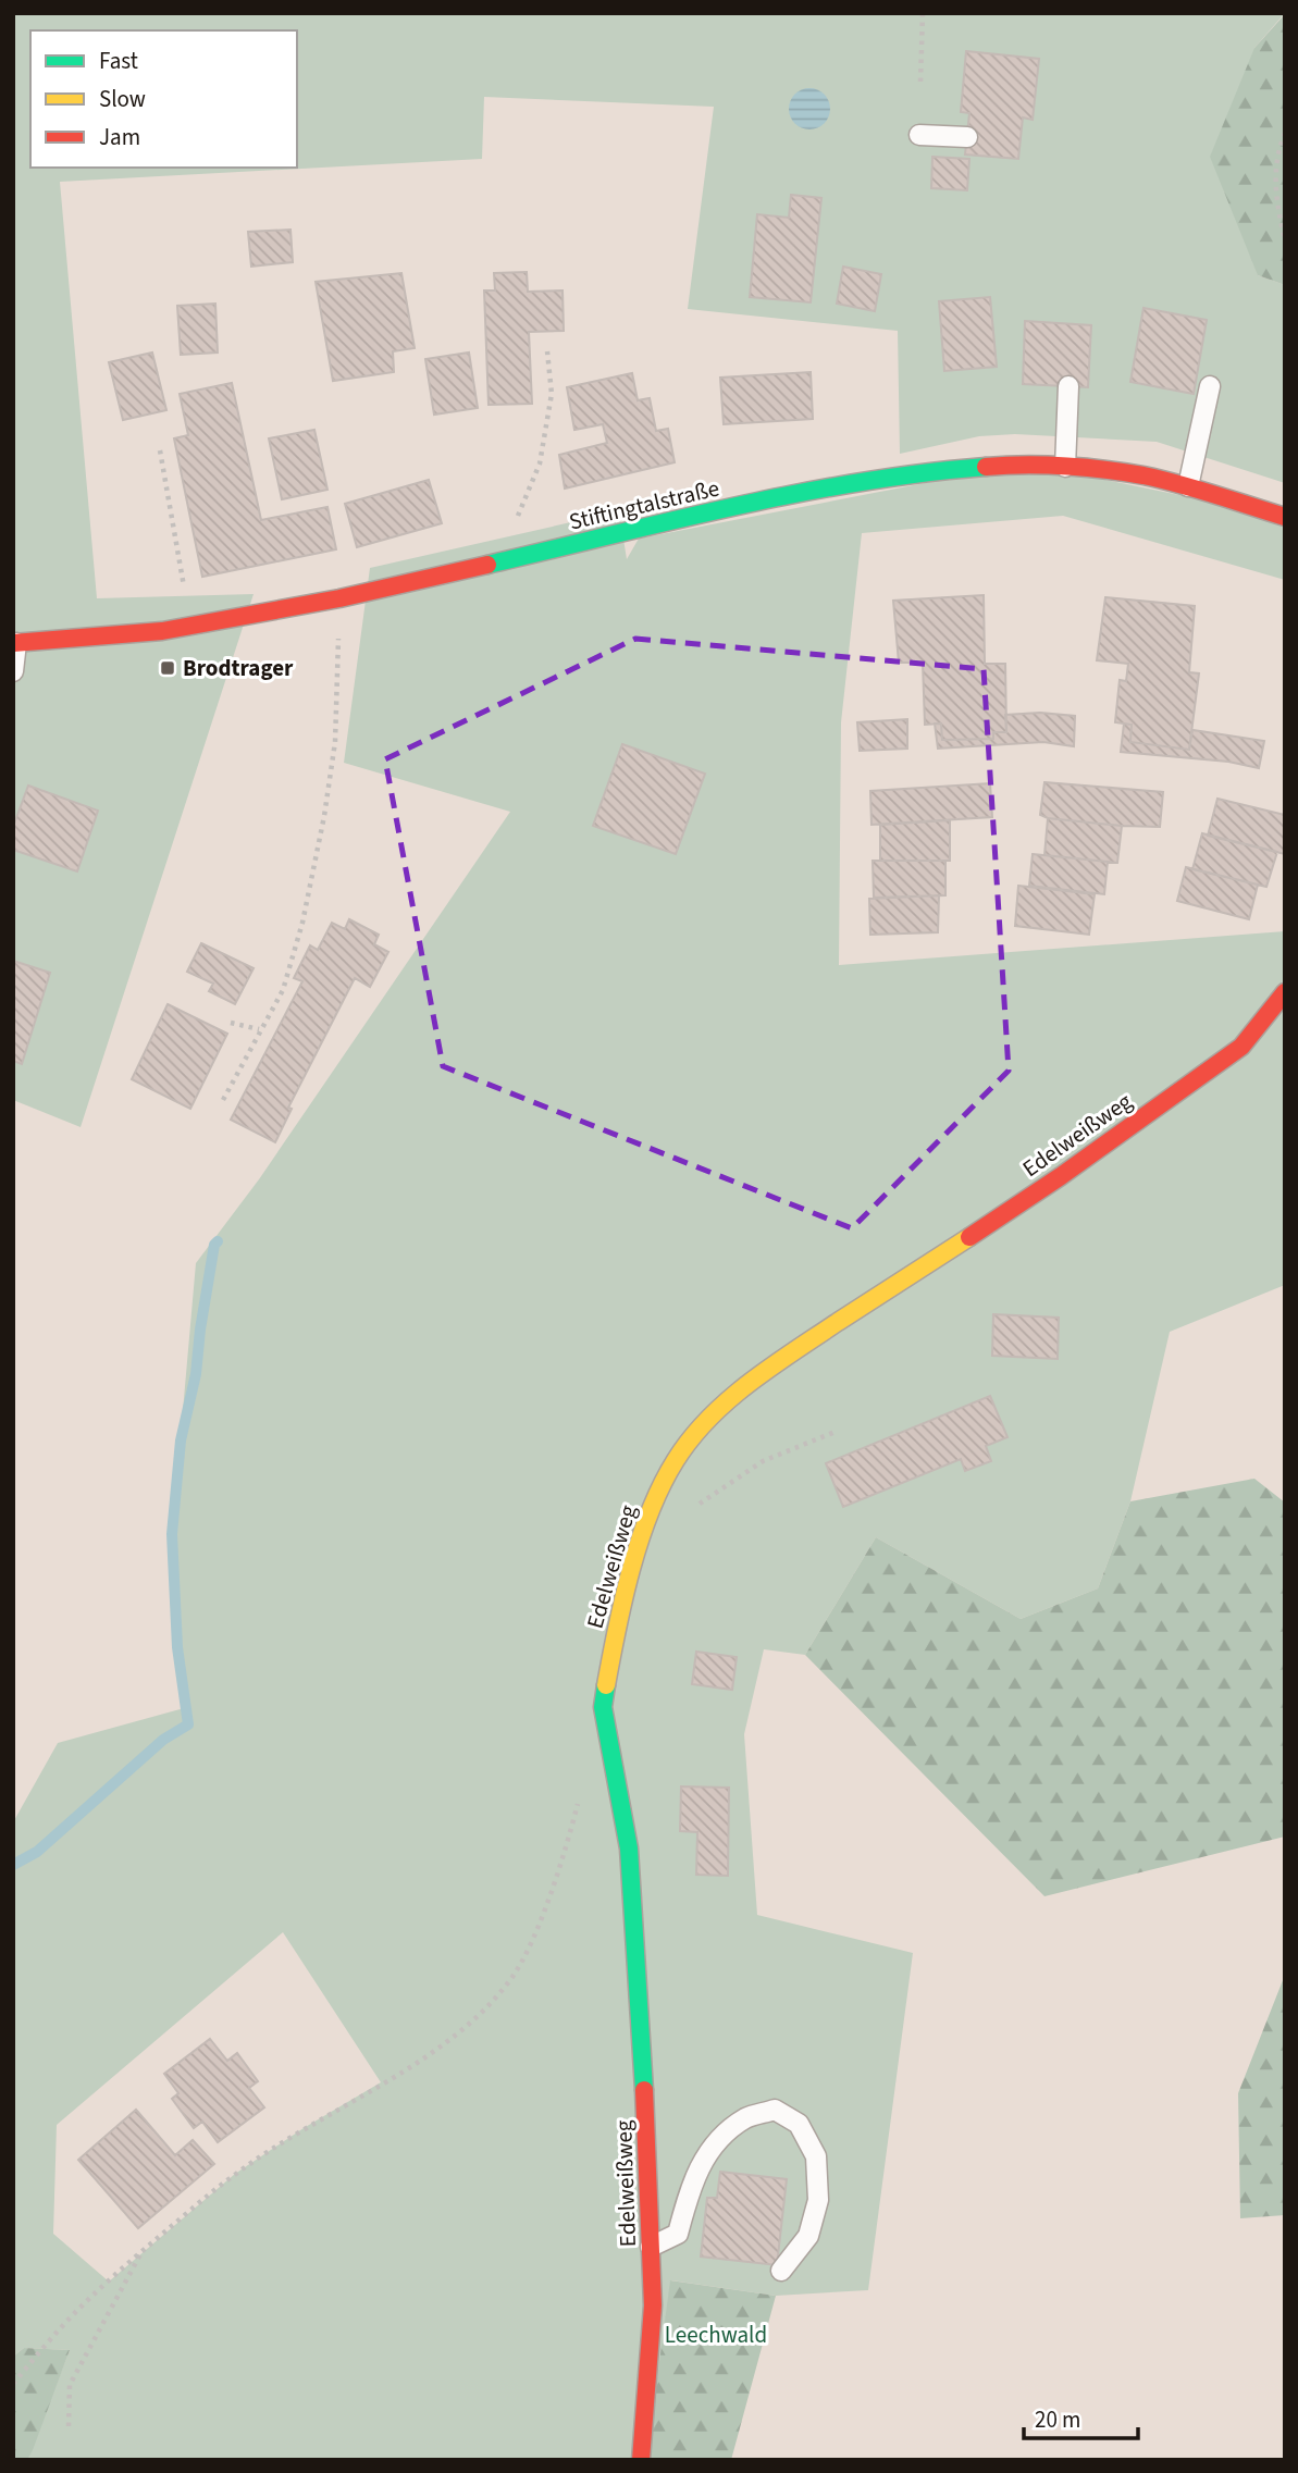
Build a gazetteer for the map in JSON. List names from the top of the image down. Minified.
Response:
{"streets":{"street":["Stiftingtalstraße","Edelweißweg"]},"parks":["Leechwald"],"places":{"transit":["Brodtrager"]},"legend":["Fast","Slow","Jam"],"scale_bar":"20 m"}
